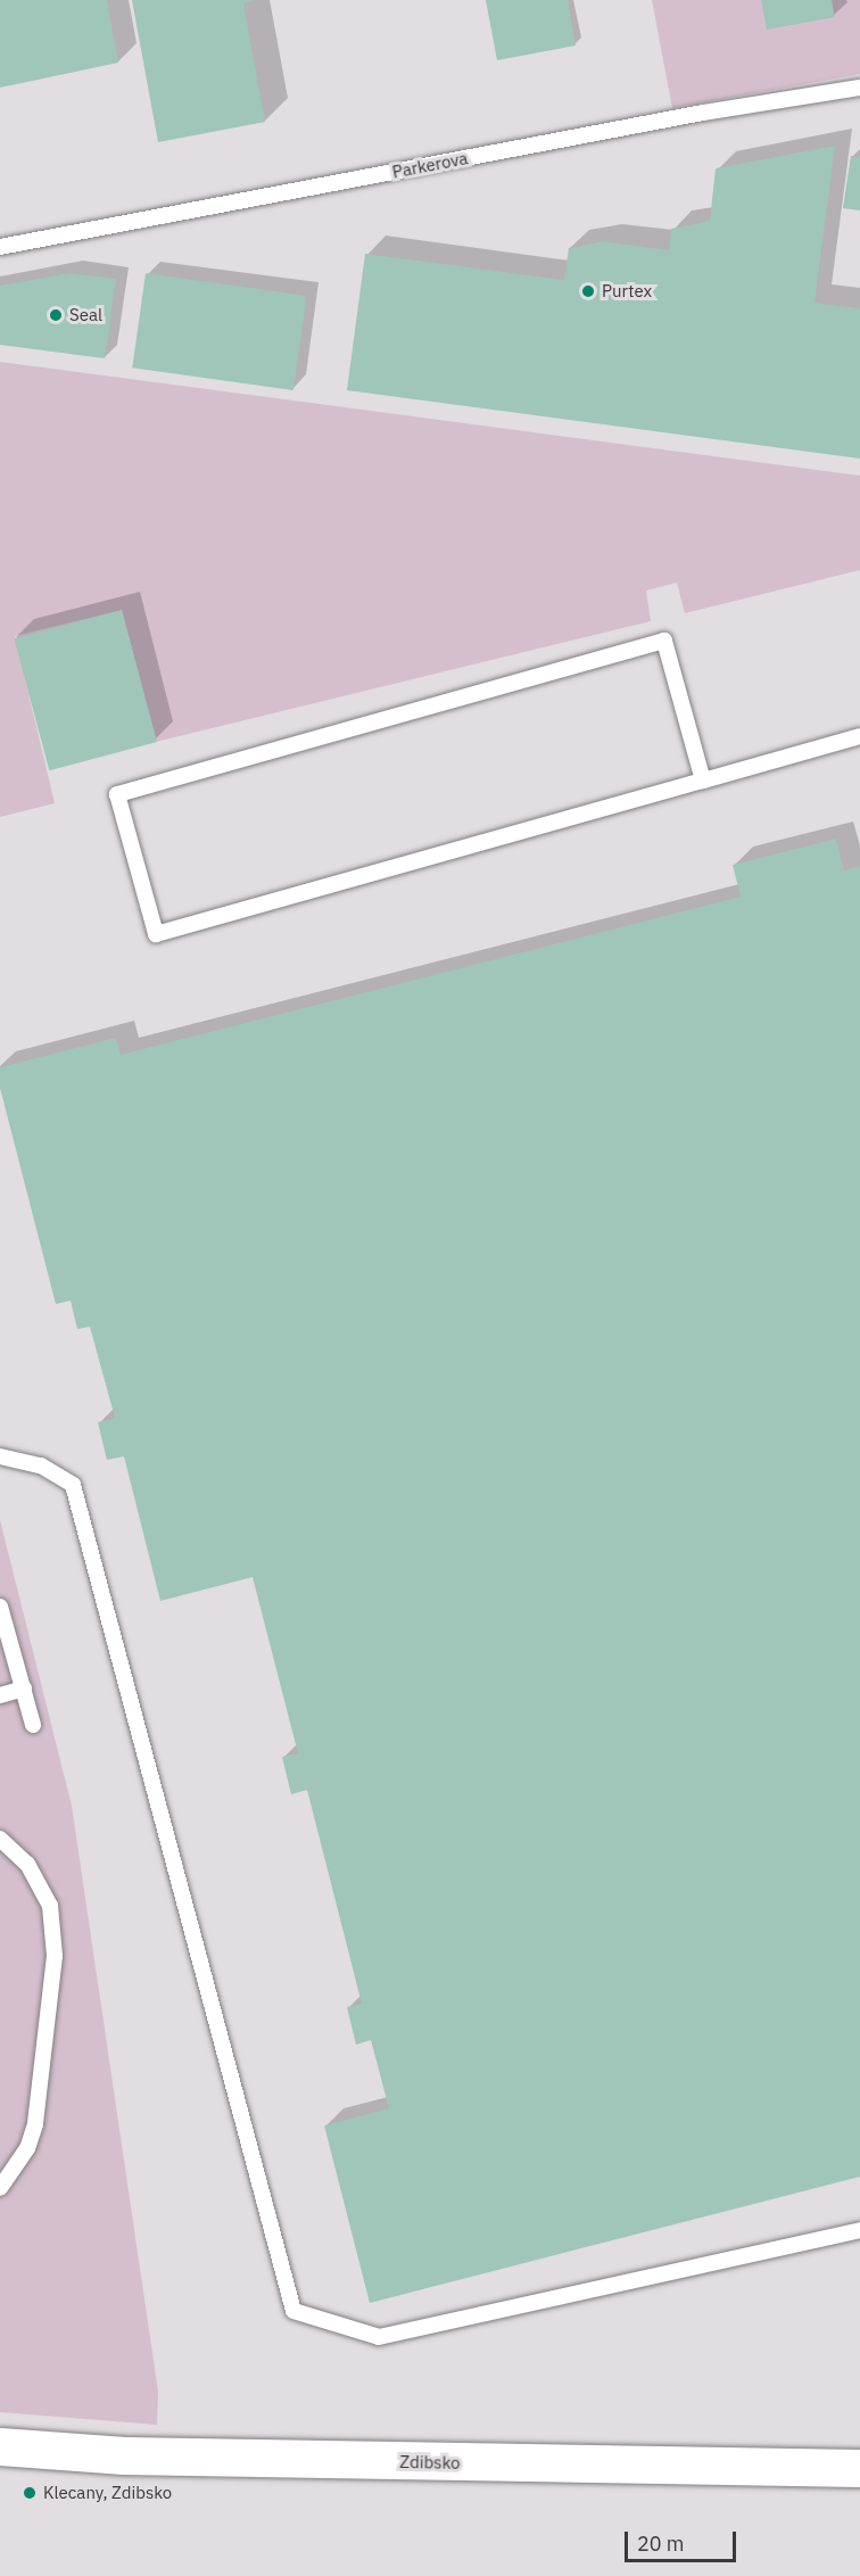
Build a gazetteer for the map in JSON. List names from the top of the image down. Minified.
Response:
{"streets":{"main road":["Zdibsko"],"lane":["Parkerova"]},"places":["Purtex","Seal","Klecany, Zdibsko"],"scale_bar":"20 m"}
